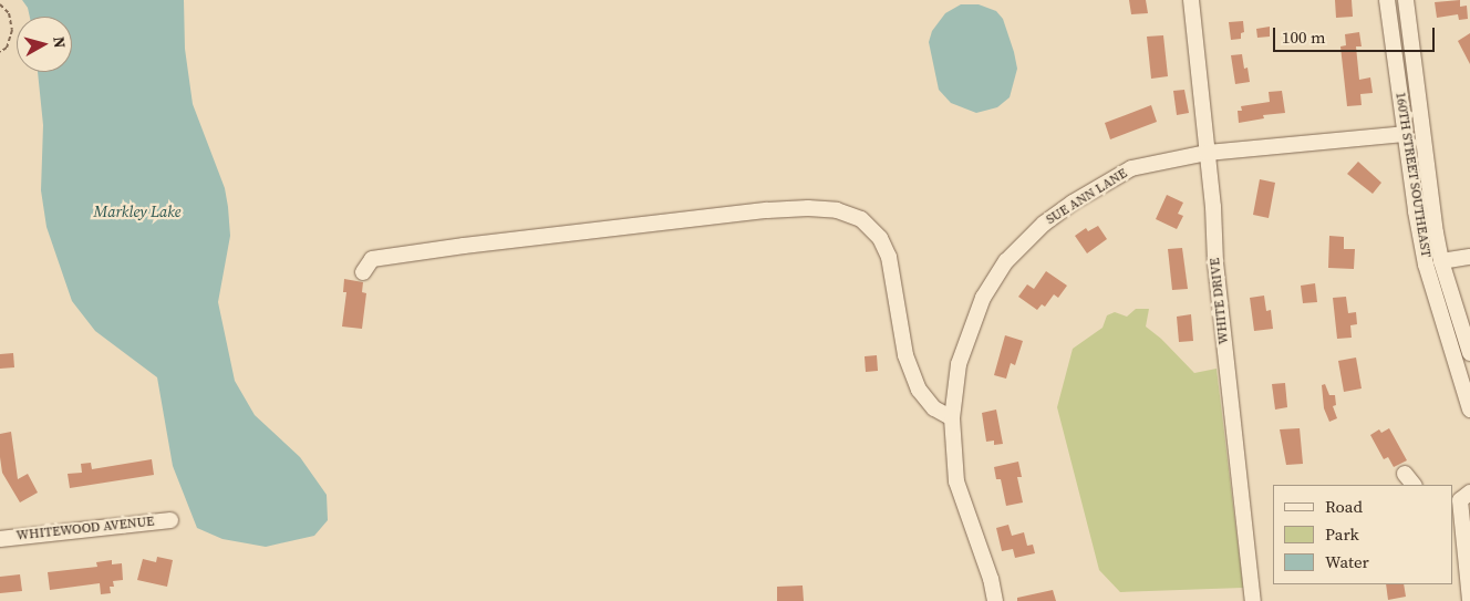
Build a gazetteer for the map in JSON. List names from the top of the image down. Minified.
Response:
{"streets":{"street":["160TH STREET SOUTHEAST","SUE ANN LANE","WHITE DRIVE","WHITEWOOD AVENUE"]},"crossings":[["160TH STREET SOUTHEAST","SUE ANN LANE"],["SUE ANN LANE","WHITE DRIVE"]],"water":["Markley Lake"],"legend":["Road","Park","Water"],"scale_bar":"100 m","north":"right"}
